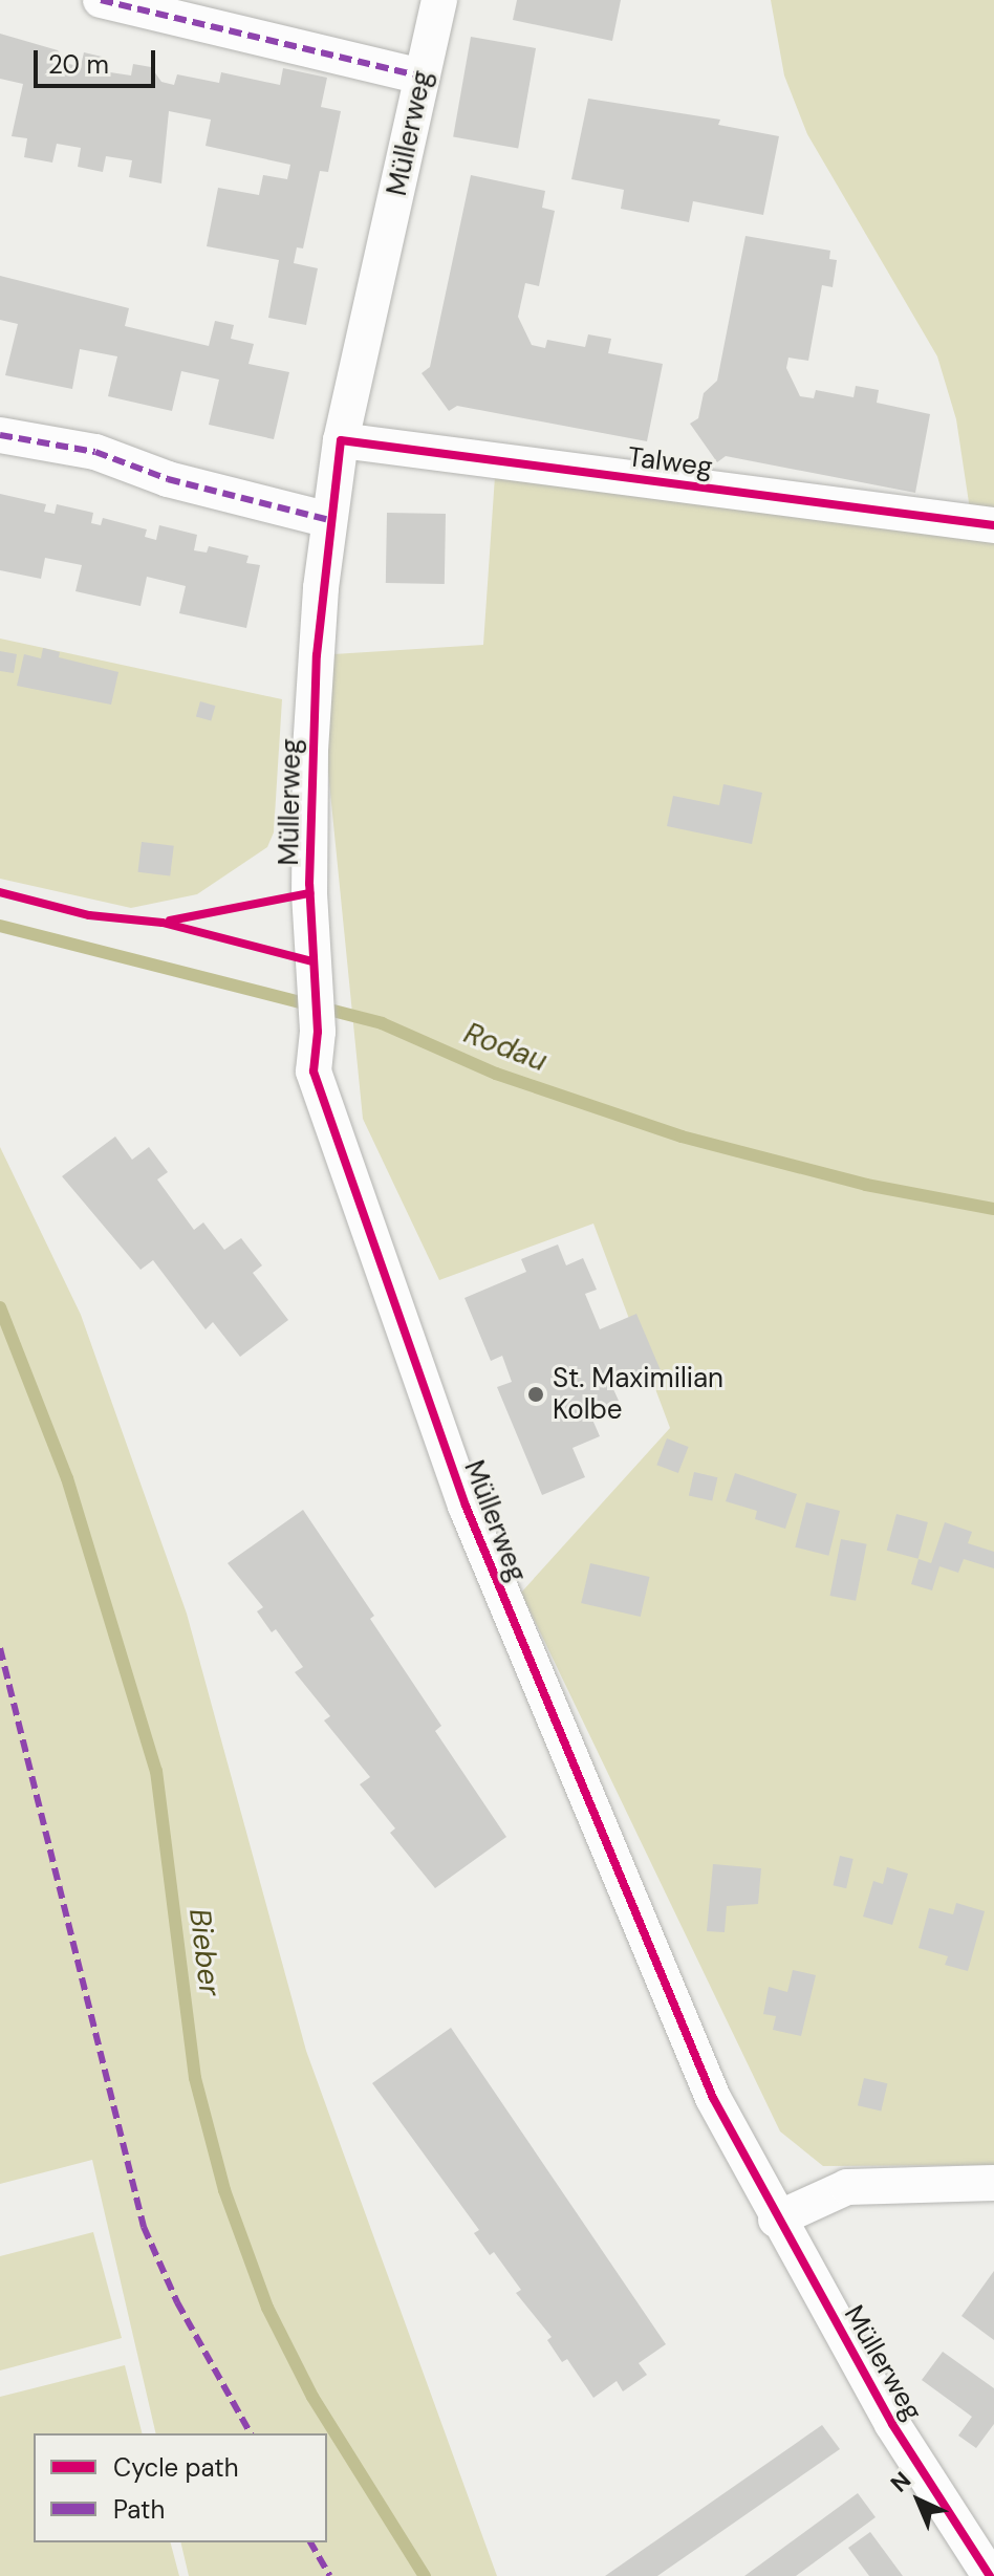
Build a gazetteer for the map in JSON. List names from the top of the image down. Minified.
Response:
{"streets":{"street":["Müllerweg","Talweg"]},"crossings":[["Müllerweg","Talweg"]],"water":["Rodau","Bieber"],"places":["St. Maximilian Kolbe"],"legend":["Cycle path","Path"],"scale_bar":"20 m","north":"top left"}
